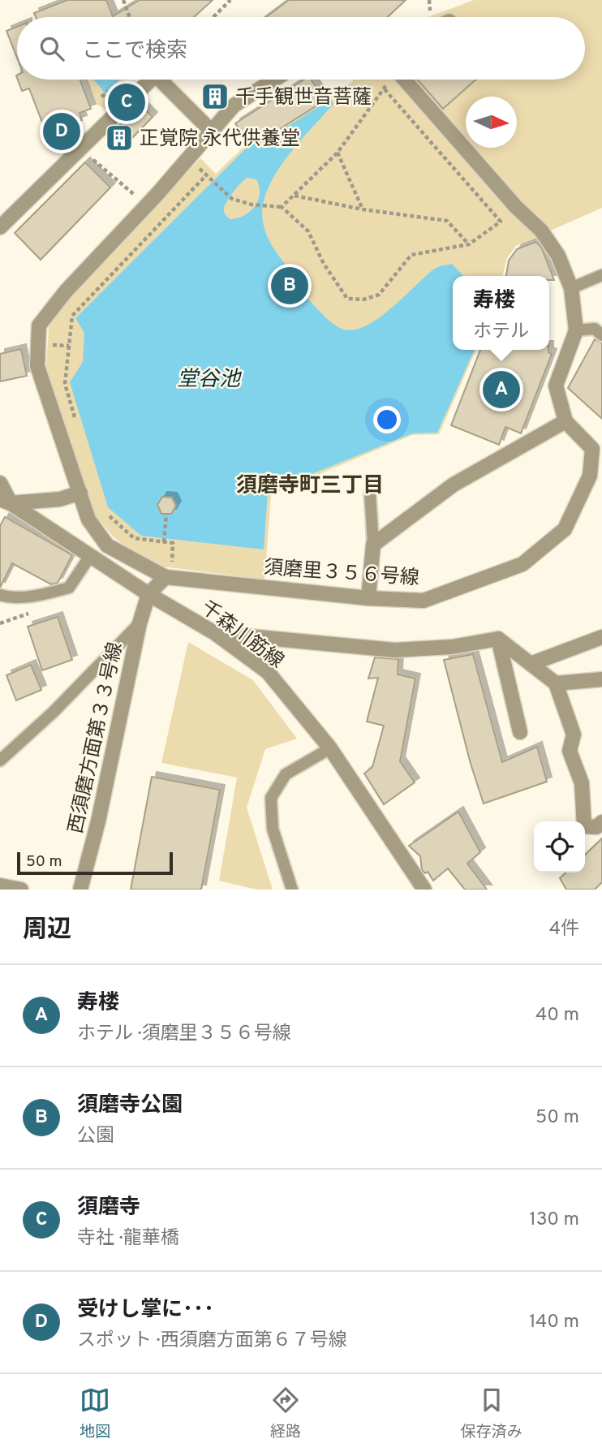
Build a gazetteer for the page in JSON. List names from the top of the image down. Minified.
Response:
{"streets":{"street":["須磨里３５６号線","千森川筋線","西須磨方面第３３号線"]},"crossings":[["千森川筋線","西須磨方面第３３号線"]],"districts":["須磨寺町三丁目"],"water":["堂谷池"],"places":{"building":["千手観世音菩薩","正覚院 永代供養堂"]},"scale_bar":"50 m","north":"right","page":{"search":"ここで検索","pins":["C","D","B","A"],"popup":["寿楼","ホテル"],"scale":"50 m","heading":["周辺","4件"],"list":[{"mark":"A","name":"寿楼","note":"ホテル · 須磨里３５６号線","value":"40 m"},{"mark":"B","name":"須磨寺公園","note":"公園","value":"50 m"},{"mark":"C","name":"須磨寺","note":"寺社 · 龍華橋","value":"130 m"},{"mark":"D","name":"受けし掌に･･･","note":"スポット · 西須磨方面第６７号線","value":"140 m"}],"nav":["地図","経路","保存済み"]}}
